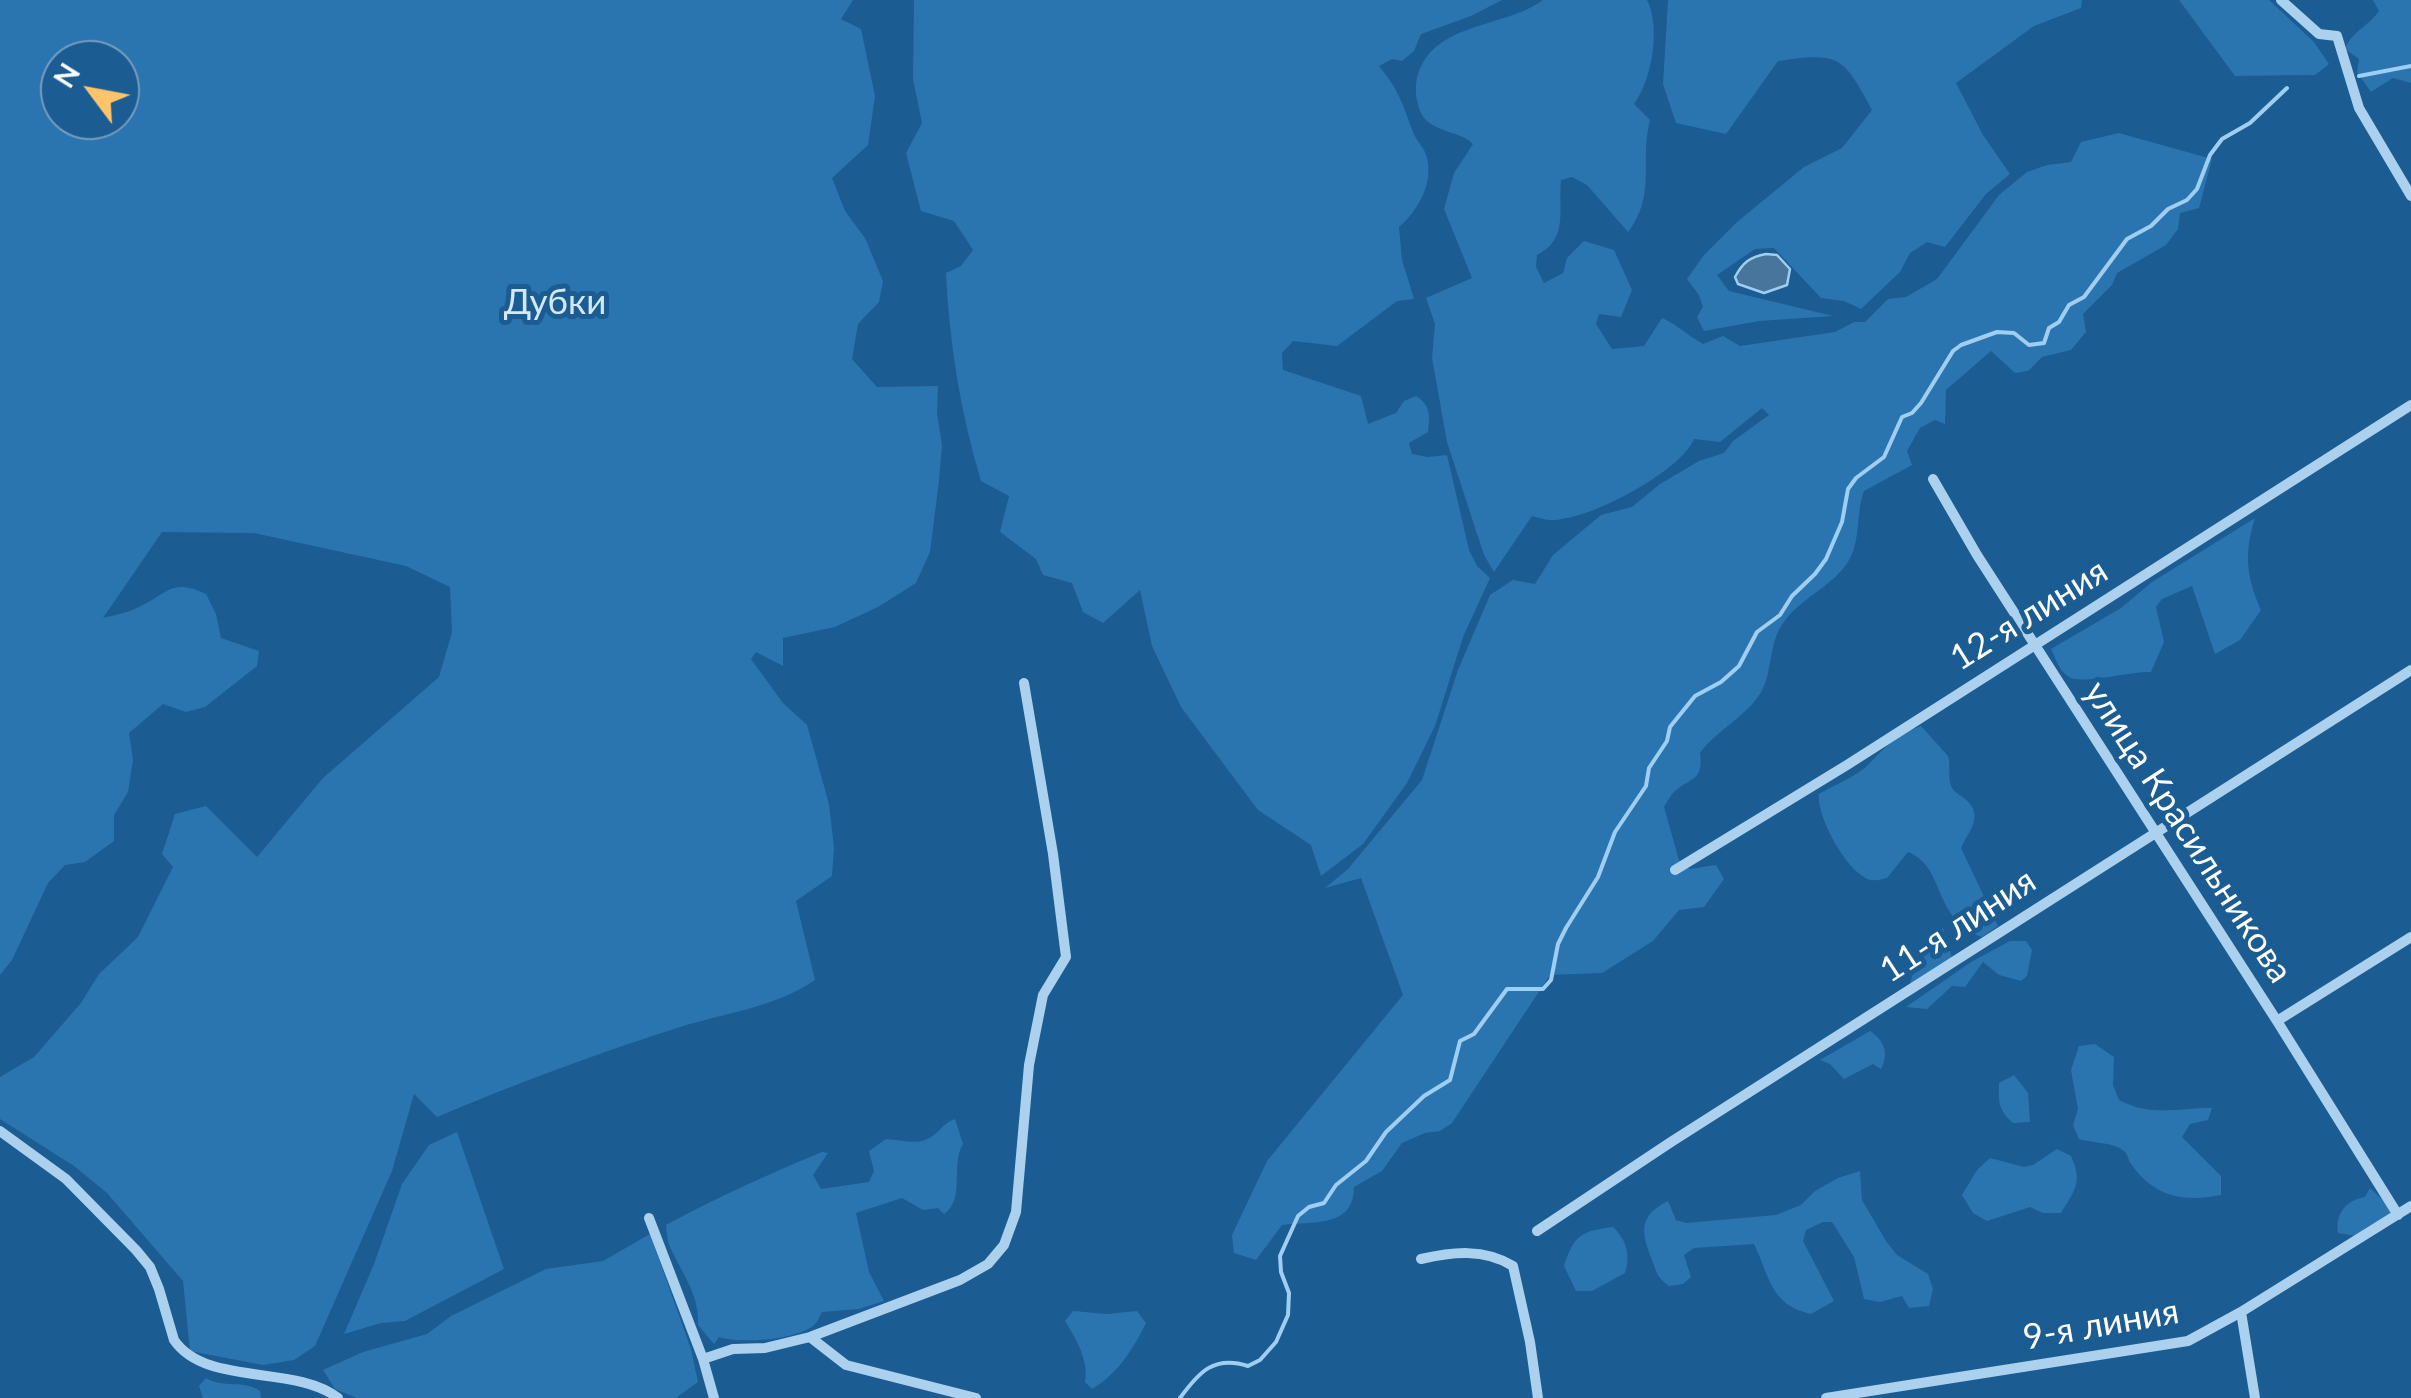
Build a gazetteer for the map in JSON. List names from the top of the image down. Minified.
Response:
{"streets":{"street":["12-я линия","улица Красильникова","11-я линия","9-я линия"]},"crossings":[["12-я линия","улица Красильникова"],["улица Красильникова","11-я линия"],["улица Красильникова","9-я линия"]],"parks":["Дубки"],"north":"top left"}
